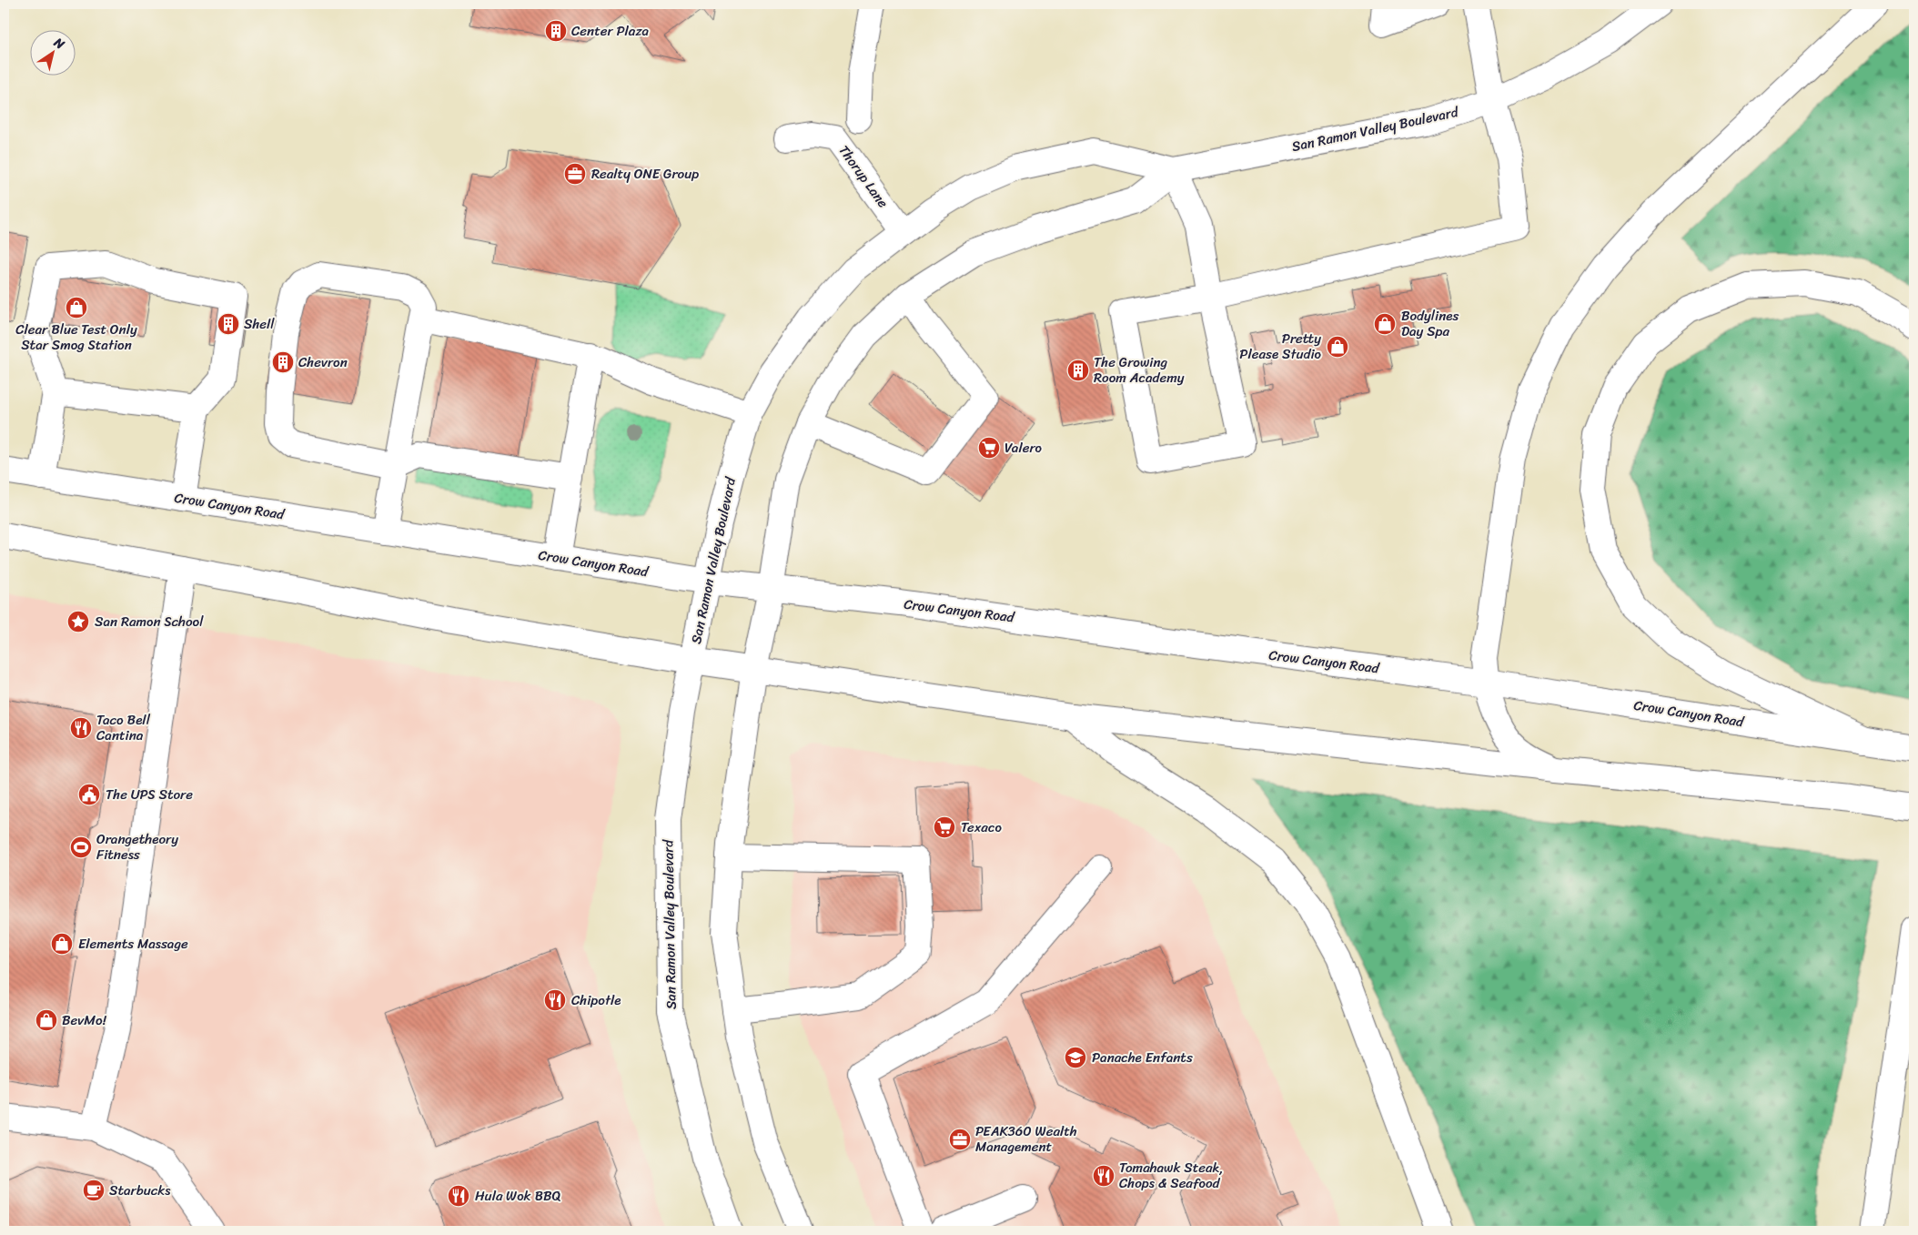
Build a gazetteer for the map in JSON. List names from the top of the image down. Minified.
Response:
{"streets":{"main road":["San Ramon Valley Boulevard","Thorup Lane","Crow Canyon Road"]},"crossings":[["San Ramon Valley Boulevard","Thorup Lane"],["San Ramon Valley Boulevard","Crow Canyon Road"]],"places":{"building":["Center Plaza","Shell","Chevron","The Growing Room Academy"],"office":["Realty ONE Group","PEAK360 Wealth Management"],"shop":["Clear Blue Test Only Star Smog Station","Bodylines Day Spa","Pretty Please Studio","Elements Massage","BevMo!"],"supermarket":["Valero","Texaco"],"place":["San Ramon School"],"restaurant":["Taco Bell Cantina","Chipotle","Tomahawk Steak, Chops & Seafood","Hula Wok BBQ"],"public building":["The UPS Store"],"sports":["Orangetheory Fitness"],"school or university":["Panache Enfants"],"cafe":["Starbucks"]},"north":"top right"}
